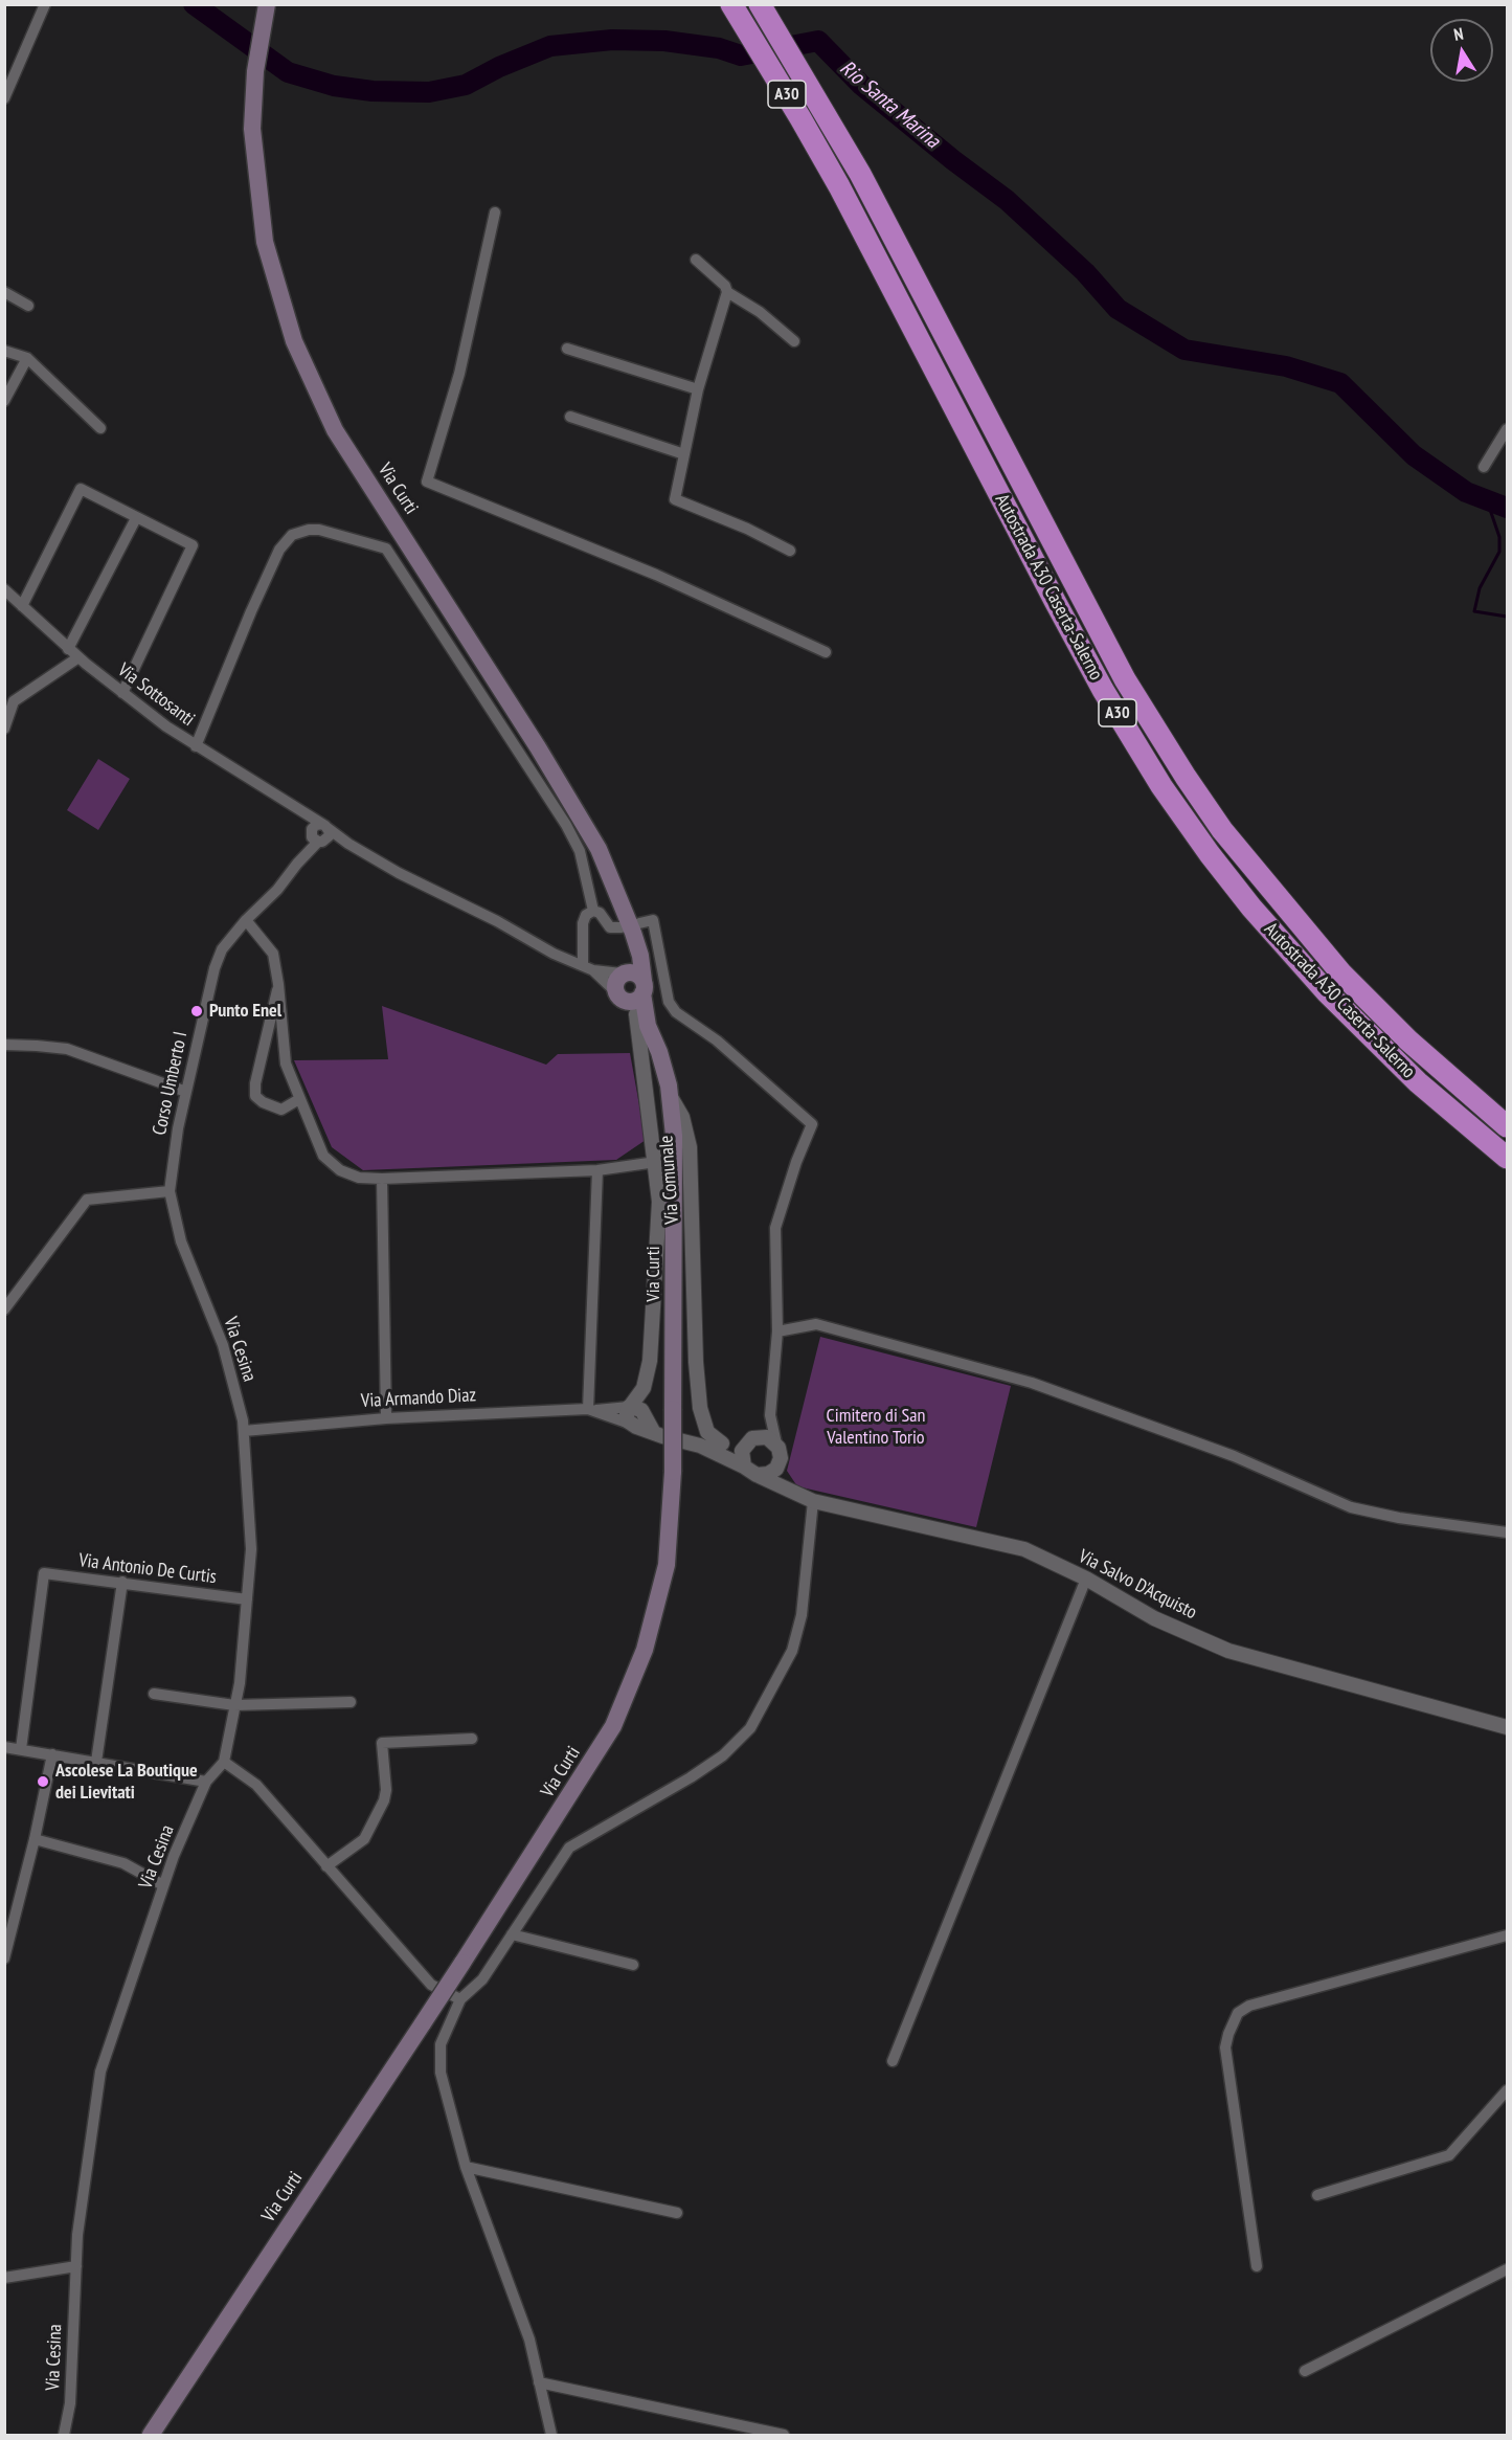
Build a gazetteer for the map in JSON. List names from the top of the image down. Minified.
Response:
{"streets":{"highway":["A30","Autostrada A30 Caserta-Salerno"],"main road":["Via Curti"],"street":["Via Sottosanti","Corso Umberto I","Via Comunale","Via Cesina","Via Armando Diaz","Via Antonio De Curtis","Via Salvo D'Acquisto"]},"crossings":[["Via Curti","Via Sottosanti"],["Via Curti","Via Comunale"],["Via Curti","Via Armando Diaz"],["Via Sottosanti","Corso Umberto I"],["Corso Umberto I","Via Cesina"],["Via Cesina","Via Armando Diaz"],["Via Cesina","Via Antonio De Curtis"]],"water":["Rio Santa Marina"],"parks":["Cimitero di San Valentino Torio"],"places":["Punto Enel","Ascolese La Boutique dei Lievitati"],"north":"top"}
